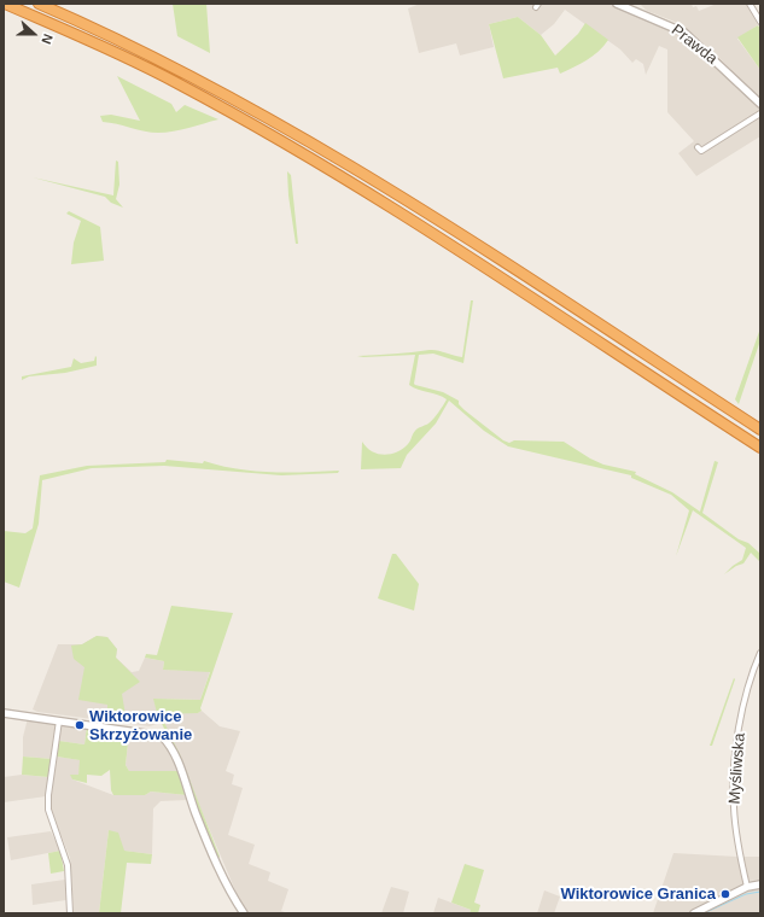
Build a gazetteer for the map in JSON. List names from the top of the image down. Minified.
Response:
{"streets":{"street":["Prawda","Myśliwska"]},"places":["Wiktorowice Skrzyżowanie","Wiktorowice Granica"],"north":"right"}
